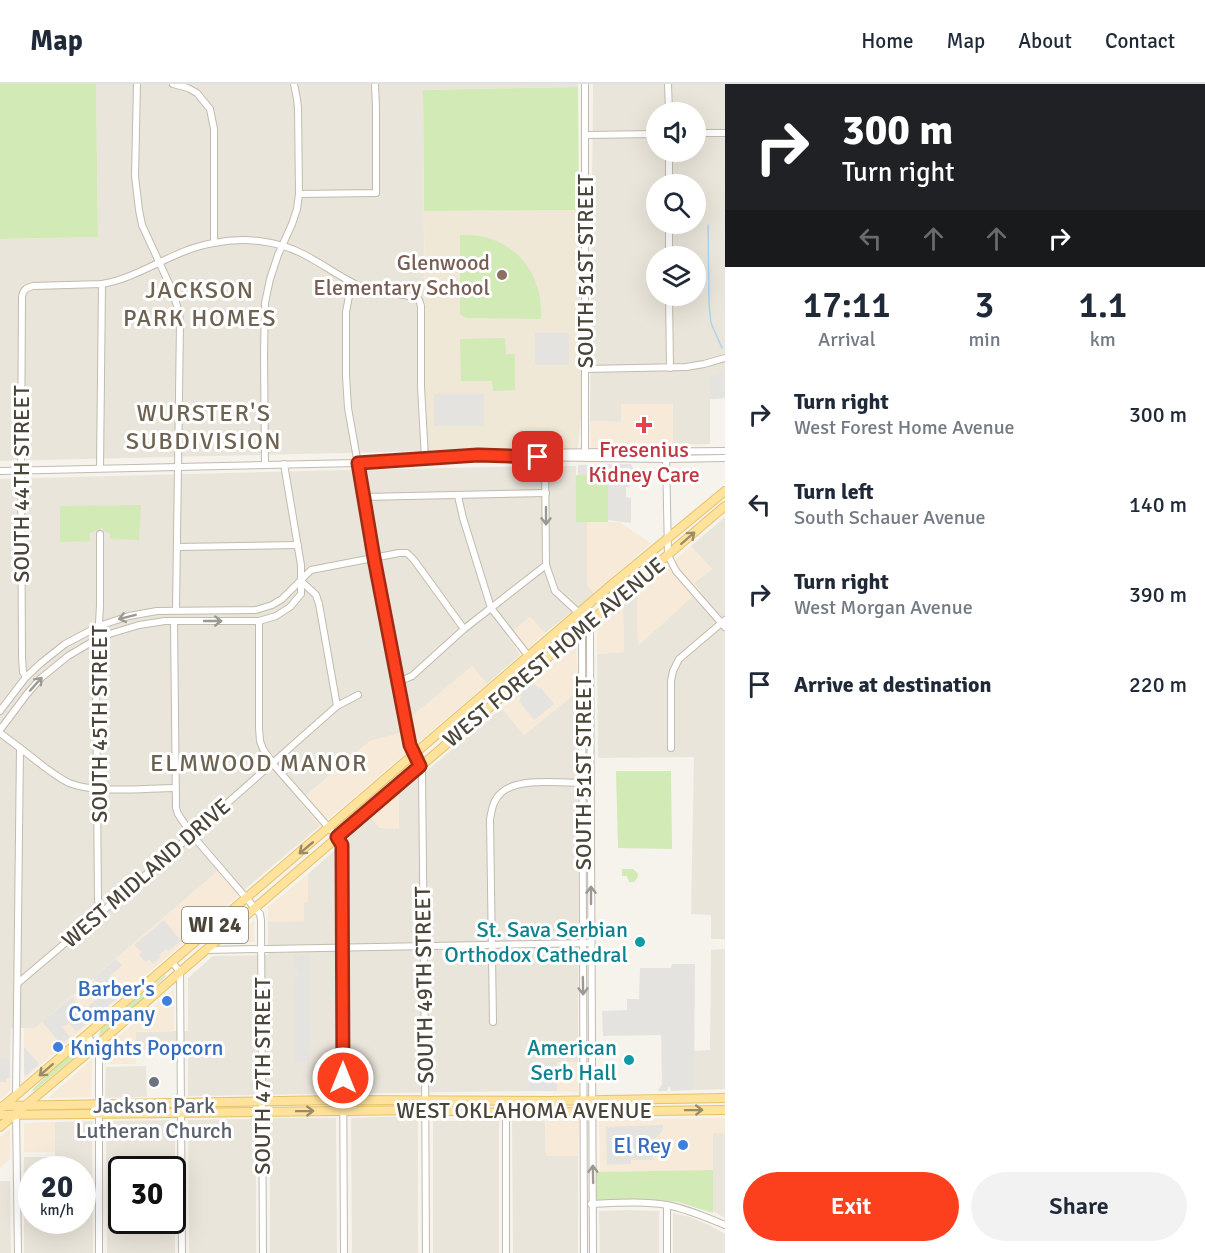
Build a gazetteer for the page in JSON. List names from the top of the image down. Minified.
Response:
{"streets":{"main road":["WEST FOREST HOME AVENUE","WI 24","WEST OKLAHOMA AVENUE"],"street":["SOUTH 51ST STREET","SOUTH 44TH STREET","SOUTH 45TH STREET","WEST MIDLAND DRIVE","SOUTH 49TH STREET","SOUTH 47TH STREET"]},"crossings":[["SOUTH 51ST STREET","WEST FOREST HOME AVENUE"],["SOUTH 51ST STREET","WEST OKLAHOMA AVENUE"],["WEST FOREST HOME AVENUE","SOUTH 49TH STREET"],["WEST FOREST HOME AVENUE","SOUTH 47TH STREET"],["WEST FOREST HOME AVENUE","WEST OKLAHOMA AVENUE"],["SOUTH 45TH STREET","WEST MIDLAND DRIVE"],["SOUTH 49TH STREET","WEST OKLAHOMA AVENUE"],["SOUTH 47TH STREET","WEST OKLAHOMA AVENUE"]],"districts":["JACKSON PARK HOMES","WURSTER'S SUBDIVISION","ELMWOOD MANOR"],"places":{"other":["Glenwood Elementary School","St. Sava Serbian Orthodox Cathedral","Barber's Company","Knights Popcorn","American Serb Hall","Jackson Park Lutheran Church","El Rey"],"health":["Fresenius Kidney Care"]},"page":{"header":"Map","nav":["Home","Map","About","Contact"],"turn":["300 m","Turn right"],"eta":["17:11","Arrival","3","min","1.1","km"],"list":[{"name":"Turn right","note":"West Forest Home Avenue","value":"300 m"},{"name":"Turn left","note":"South Schauer Avenue","value":"140 m"},{"name":"Turn right","note":"West Morgan Avenue","value":"390 m"},{"name":"Arrive at destination","value":"220 m"}],"speed":"20 km/h","limit":"30","buttons":["Exit","Share"]}}
